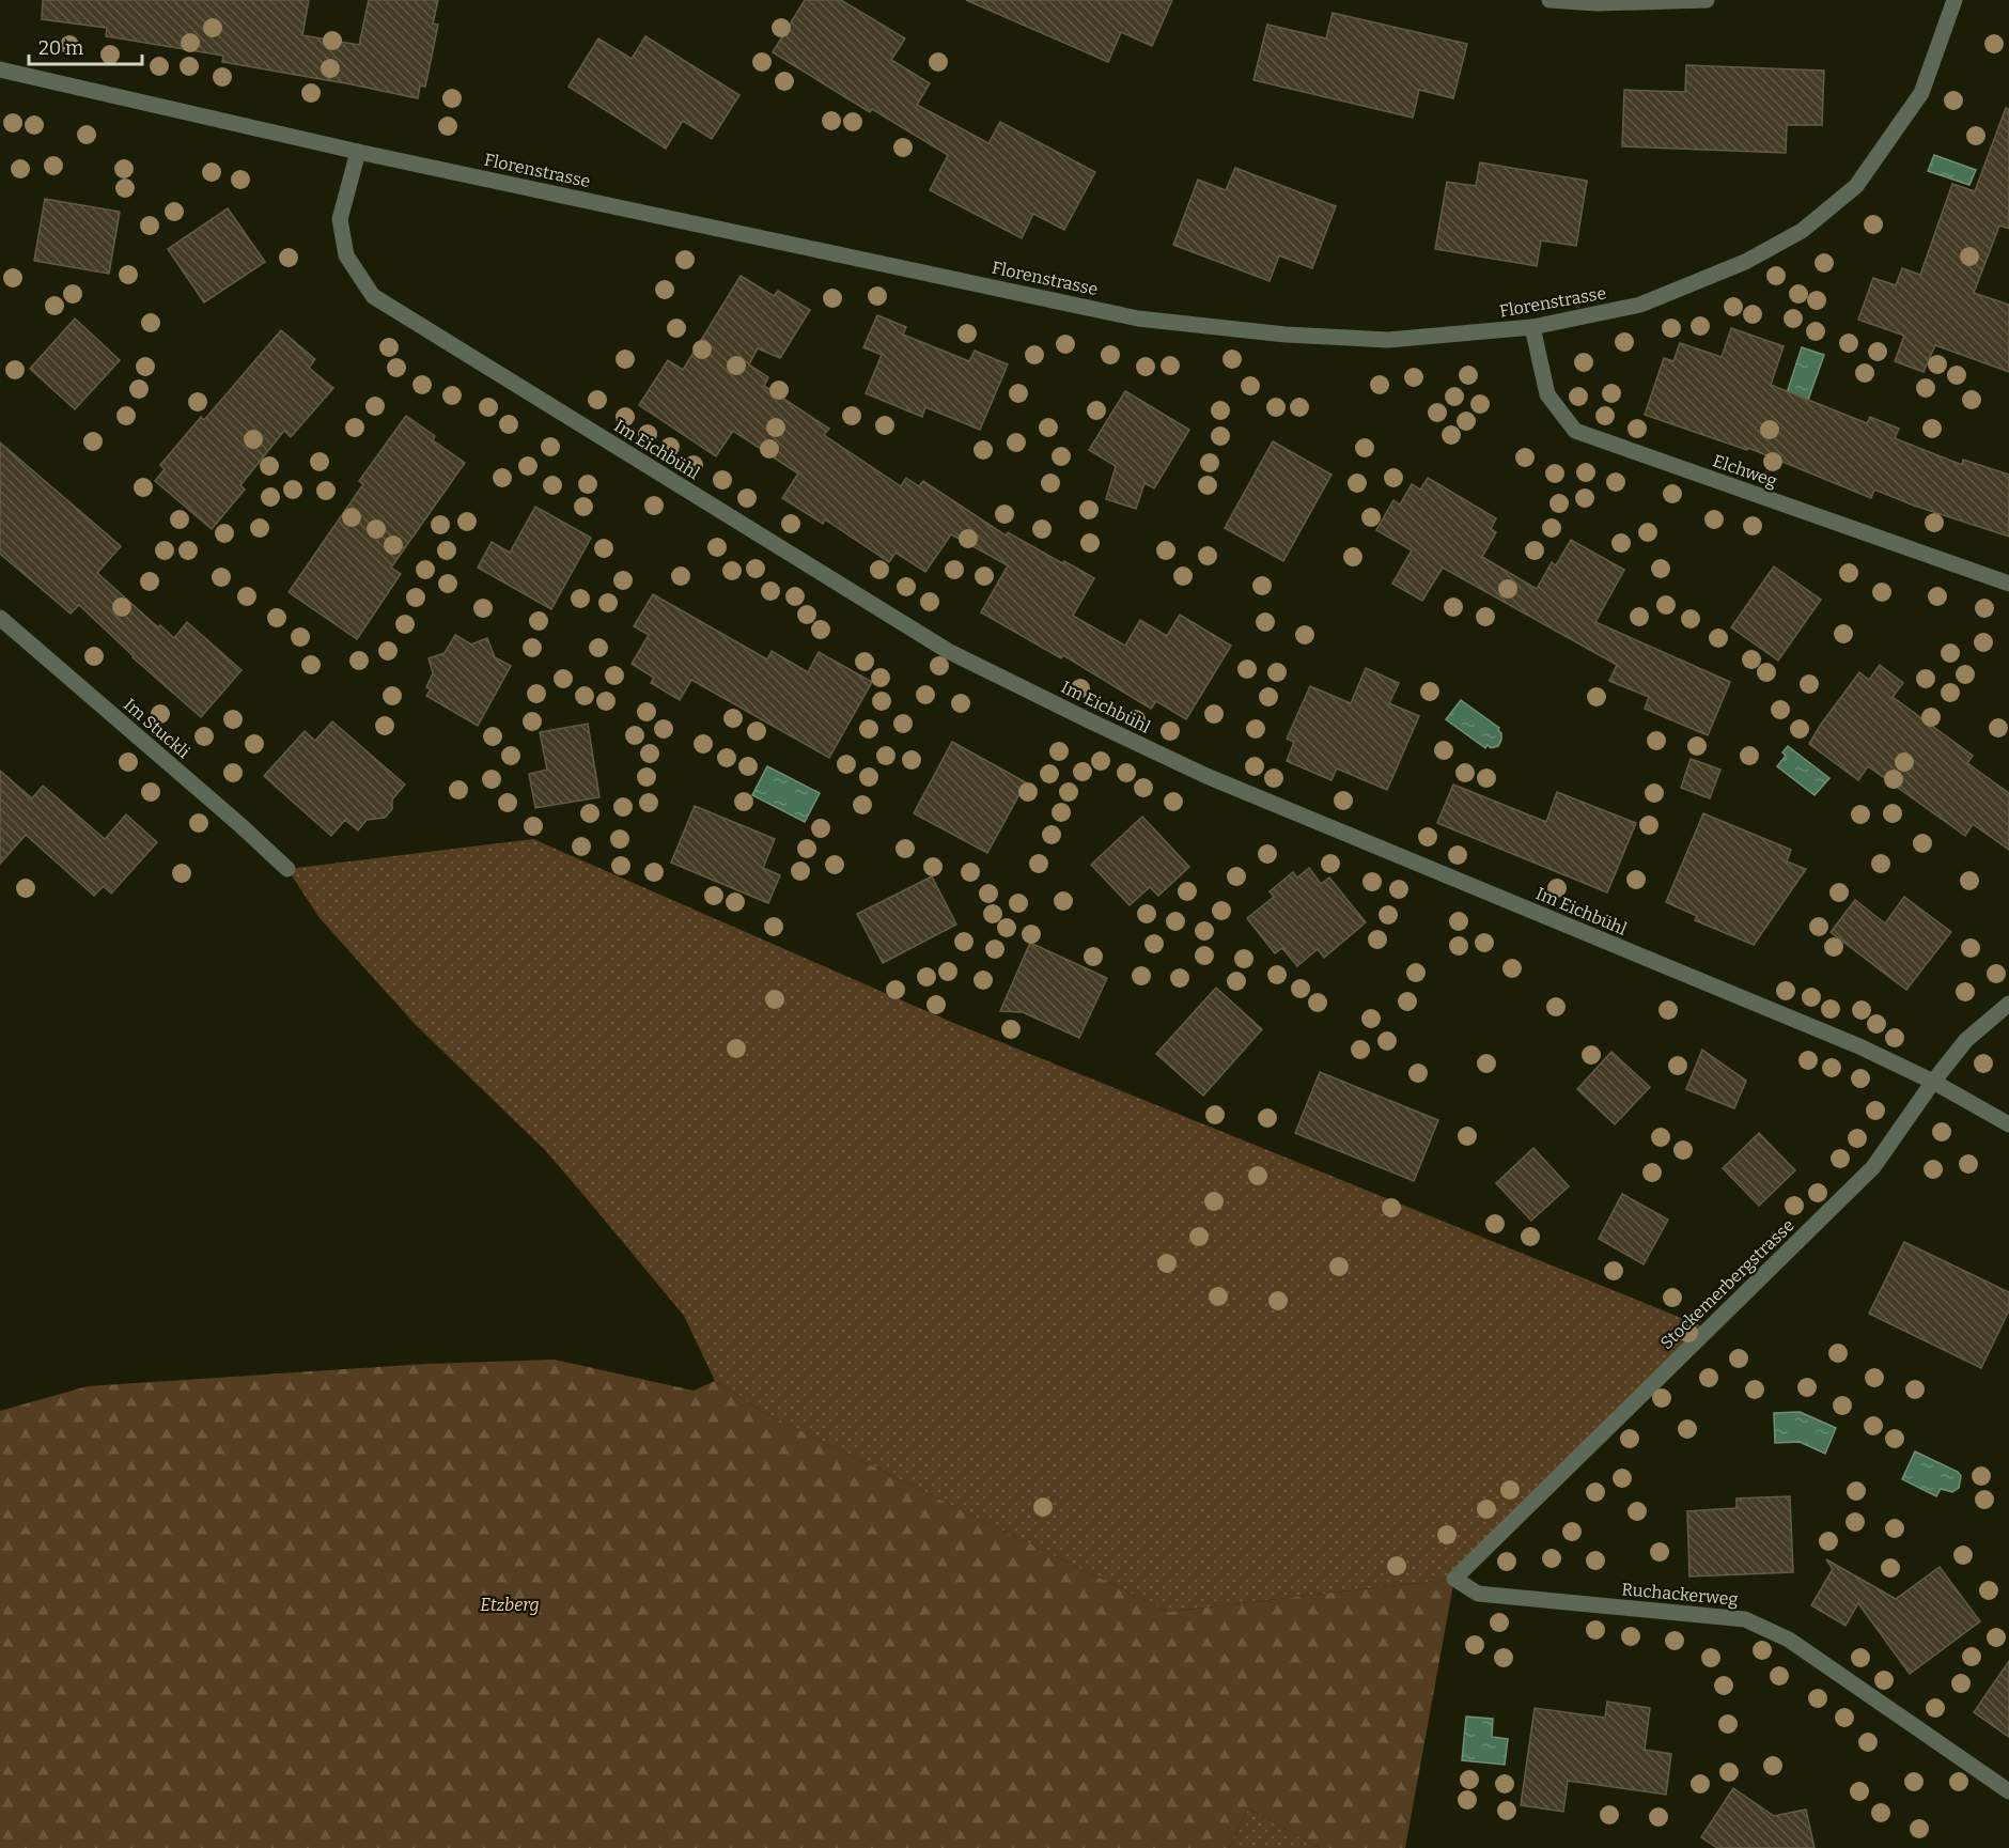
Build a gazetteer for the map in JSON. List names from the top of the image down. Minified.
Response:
{"streets":{"street":["Florenstrasse","Im Eichbühl","Elchweg","Im Stuckli","Stockemerbergstrasse","Ruchackerweg"]},"crossings":[["Florenstrasse","Im Eichbühl"],["Florenstrasse","Elchweg"],["Im Eichbühl","Stockemerbergstrasse"],["Stockemerbergstrasse","Ruchackerweg"]],"parks":["Etzberg"],"scale_bar":"20 m"}
